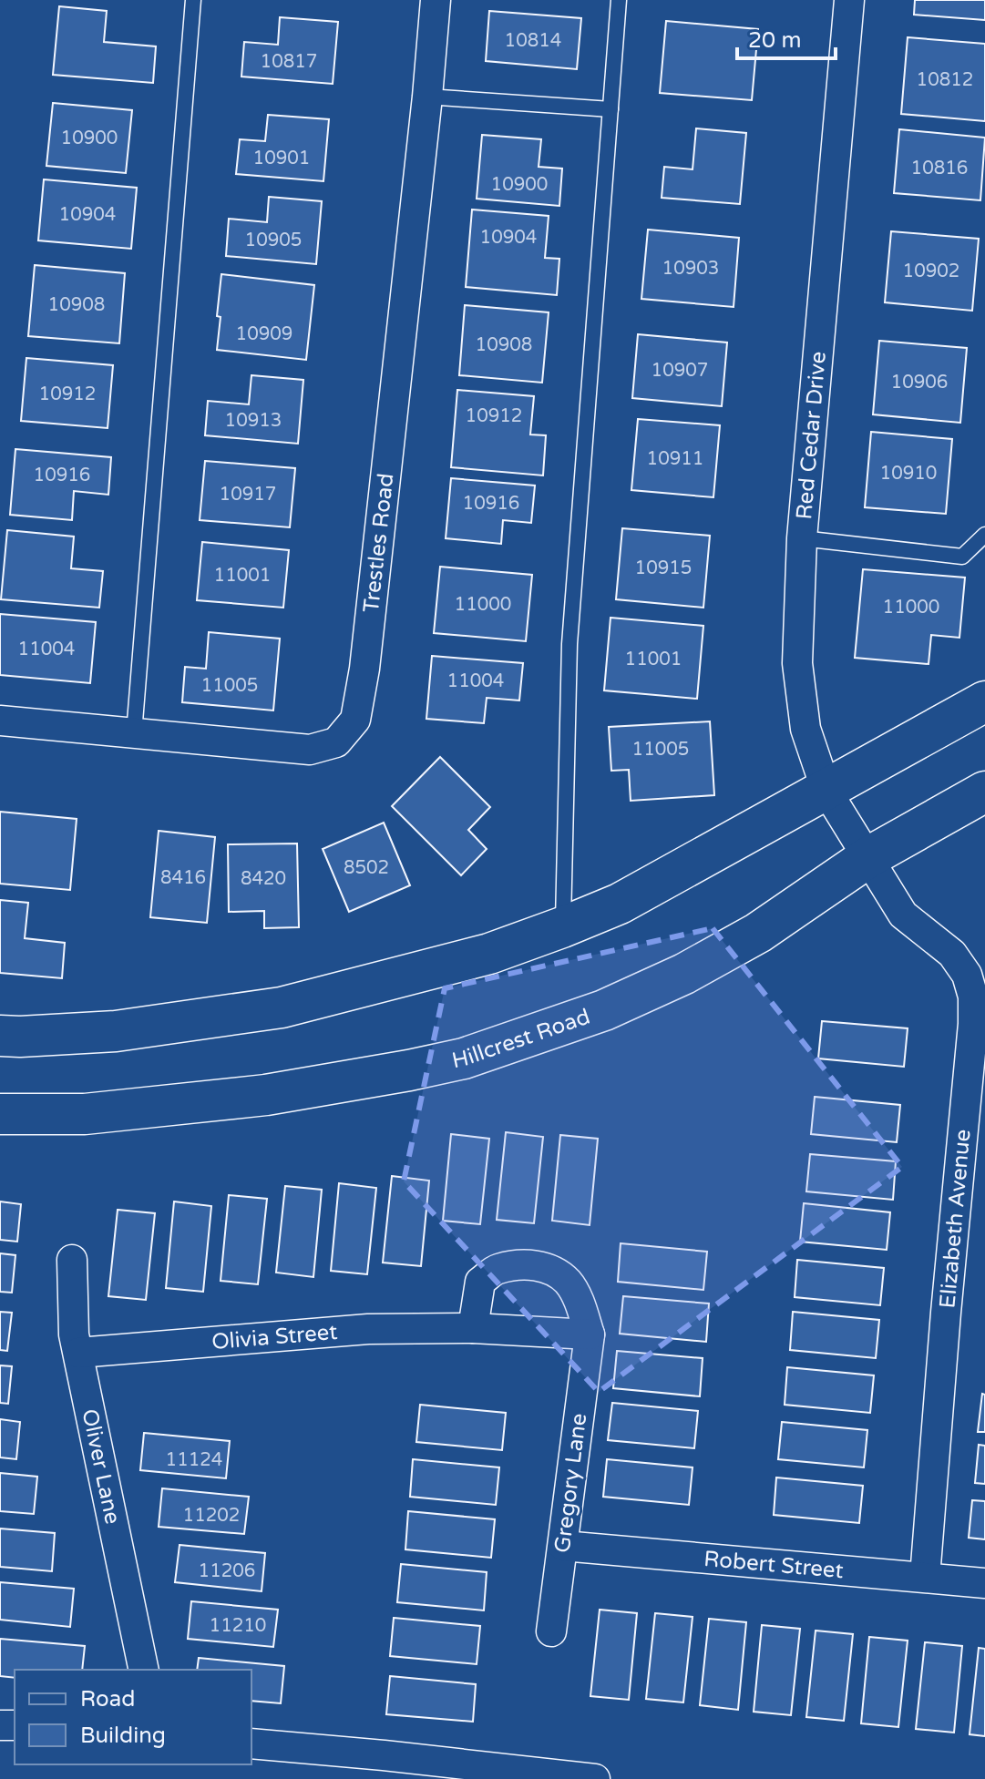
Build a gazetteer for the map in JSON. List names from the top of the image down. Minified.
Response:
{"streets":{"main road":["Hillcrest Road"],"street":["Red Cedar Drive","Trestles Road","Elizabeth Avenue","Olivia Street","Oliver Lane","Gregory Lane","Robert Street"]},"crossings":[["Red Cedar Drive","Hillcrest Road"],["Red Cedar Drive","Elizabeth Avenue"],["Hillcrest Road","Elizabeth Avenue"],["Elizabeth Avenue","Robert Street"],["Olivia Street","Oliver Lane"],["Olivia Street","Gregory Lane"],["Gregory Lane","Robert Street"]],"house_numbers":["10814","10817","10812","10900","10901","10816","10900","10904","10904","10905","10903","10902","10908","10909","10908","10907","10906","10912","10912","10913","10911","10910","10916","10917","10916","10915","11001","11000","11000","11004","11001","11004","11005","11005","8502","8416","8420","11124","11202","11206","11210"],"legend":["Road","Building"],"scale_bar":"20 m"}
